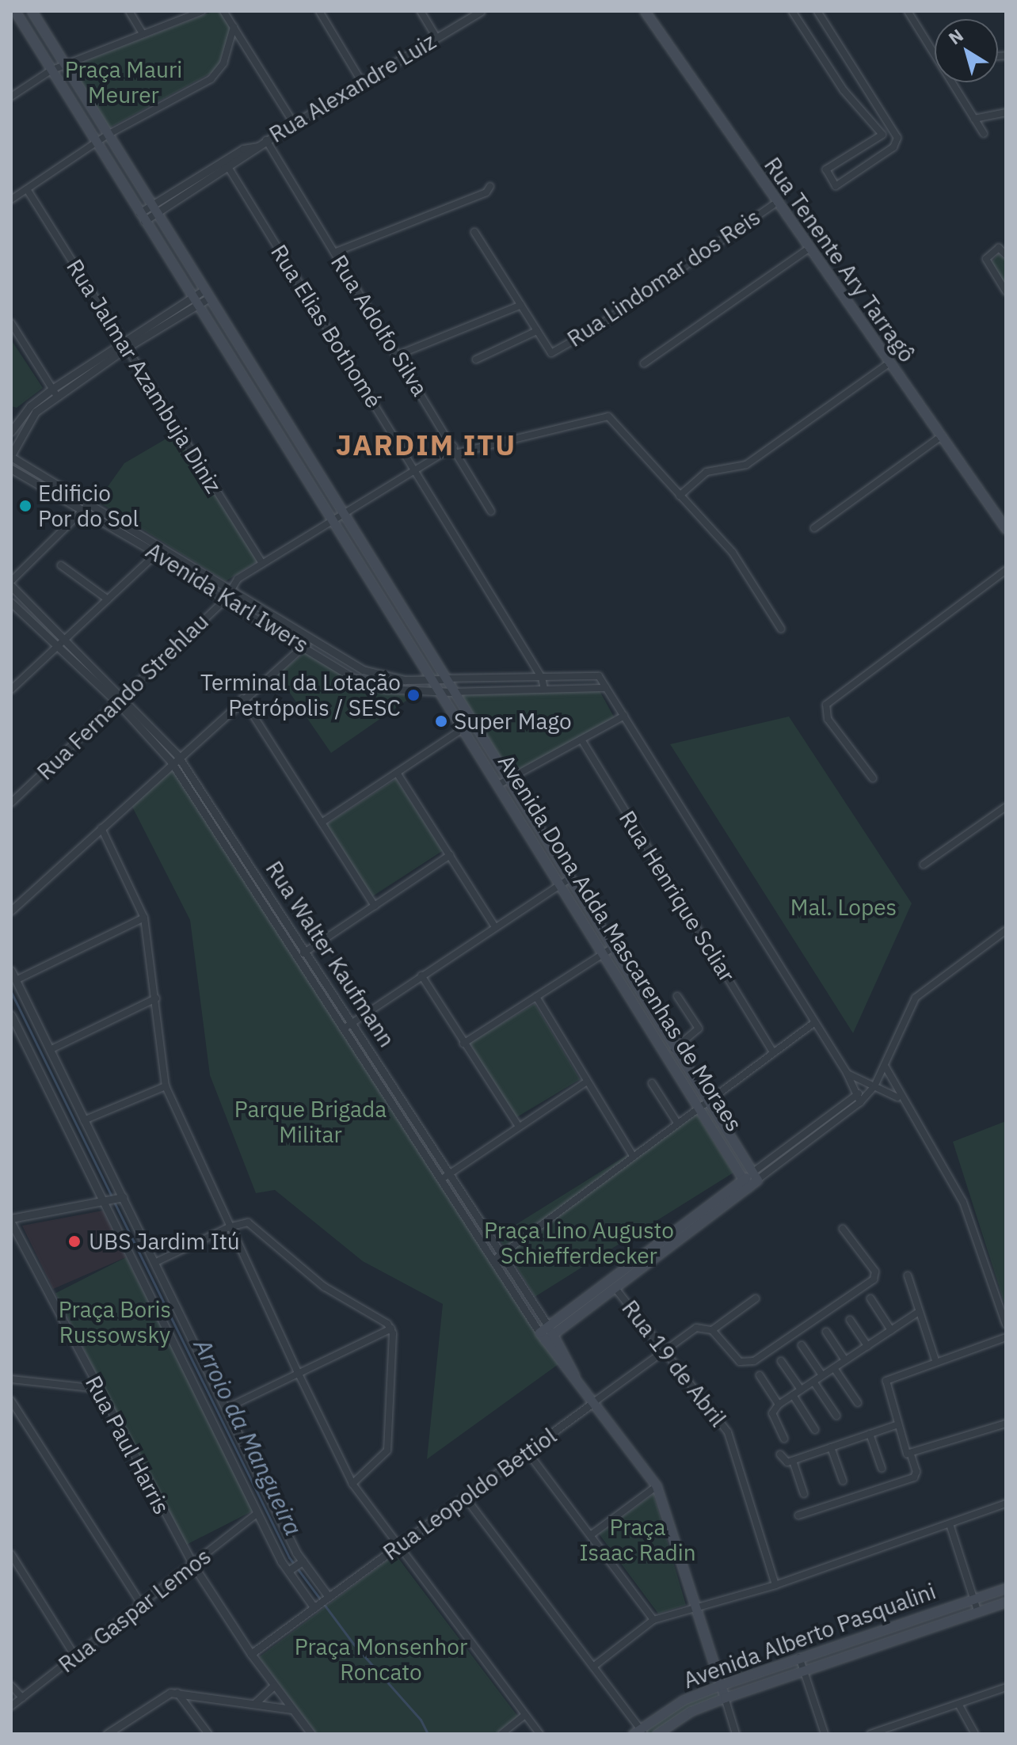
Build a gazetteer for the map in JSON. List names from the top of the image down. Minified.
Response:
{"streets":{"main road":["Rua Tenente Ary Tarragô","Avenida Dona Adda Mascarenhas de Moraes","Rua Walter Kaufmann","Avenida Alberto Pasqualini"],"street":["Rua Alexandre Luiz","Rua Lindomar dos Reis","Rua Adolfo Silva","Rua Elias Bothomé","Rua Jalmar Azambuja Diniz","Avenida Karl Iwers","Rua Fernando Strehlau","Rua Henrique Scliar","Rua 19 de Abril","Rua Paul Harris","Rua Leopoldo Bettiol","Rua Gaspar Lemos"]},"crossings":[["Rua Alexandre Luiz","Rua Adolfo Silva"],["Rua Alexandre Luiz","Rua Elias Bothomé"],["Rua Alexandre Luiz","Avenida Dona Adda Mascarenhas de Moraes"],["Rua Tenente Ary Tarragô","Rua Lindomar dos Reis"],["Rua Elias Bothomé","Avenida Karl Iwers"],["Avenida Karl Iwers","Rua Fernando Strehlau"],["Avenida Karl Iwers","Avenida Dona Adda Mascarenhas de Moraes"],["Rua Fernando Strehlau","Rua Walter Kaufmann"],["Rua Walter Kaufmann","Rua Leopoldo Bettiol"],["Rua Walter Kaufmann","Avenida Alberto Pasqualini"],["Rua 19 de Abril","Rua Leopoldo Bettiol"],["Rua Paul Harris","Rua Leopoldo Bettiol"],["Rua Paul Harris","Rua Gaspar Lemos"]],"districts":["JARDIM ITU"],"water":["Arroio da Mangueira"],"parks":["Praça Mauri Meurer","Mal. Lopes","Parque Brigada Militar","Praça Lino Augusto Schiefferdecker","Praça Boris Russowsky","Praça Isaac Radin","Praça Monsenhor Roncato"],"places":["Edificio Por do Sol","Terminal da Lotação Petrópolis / SESC","Super Mago","UBS Jardim Itú"],"north":"top left"}
